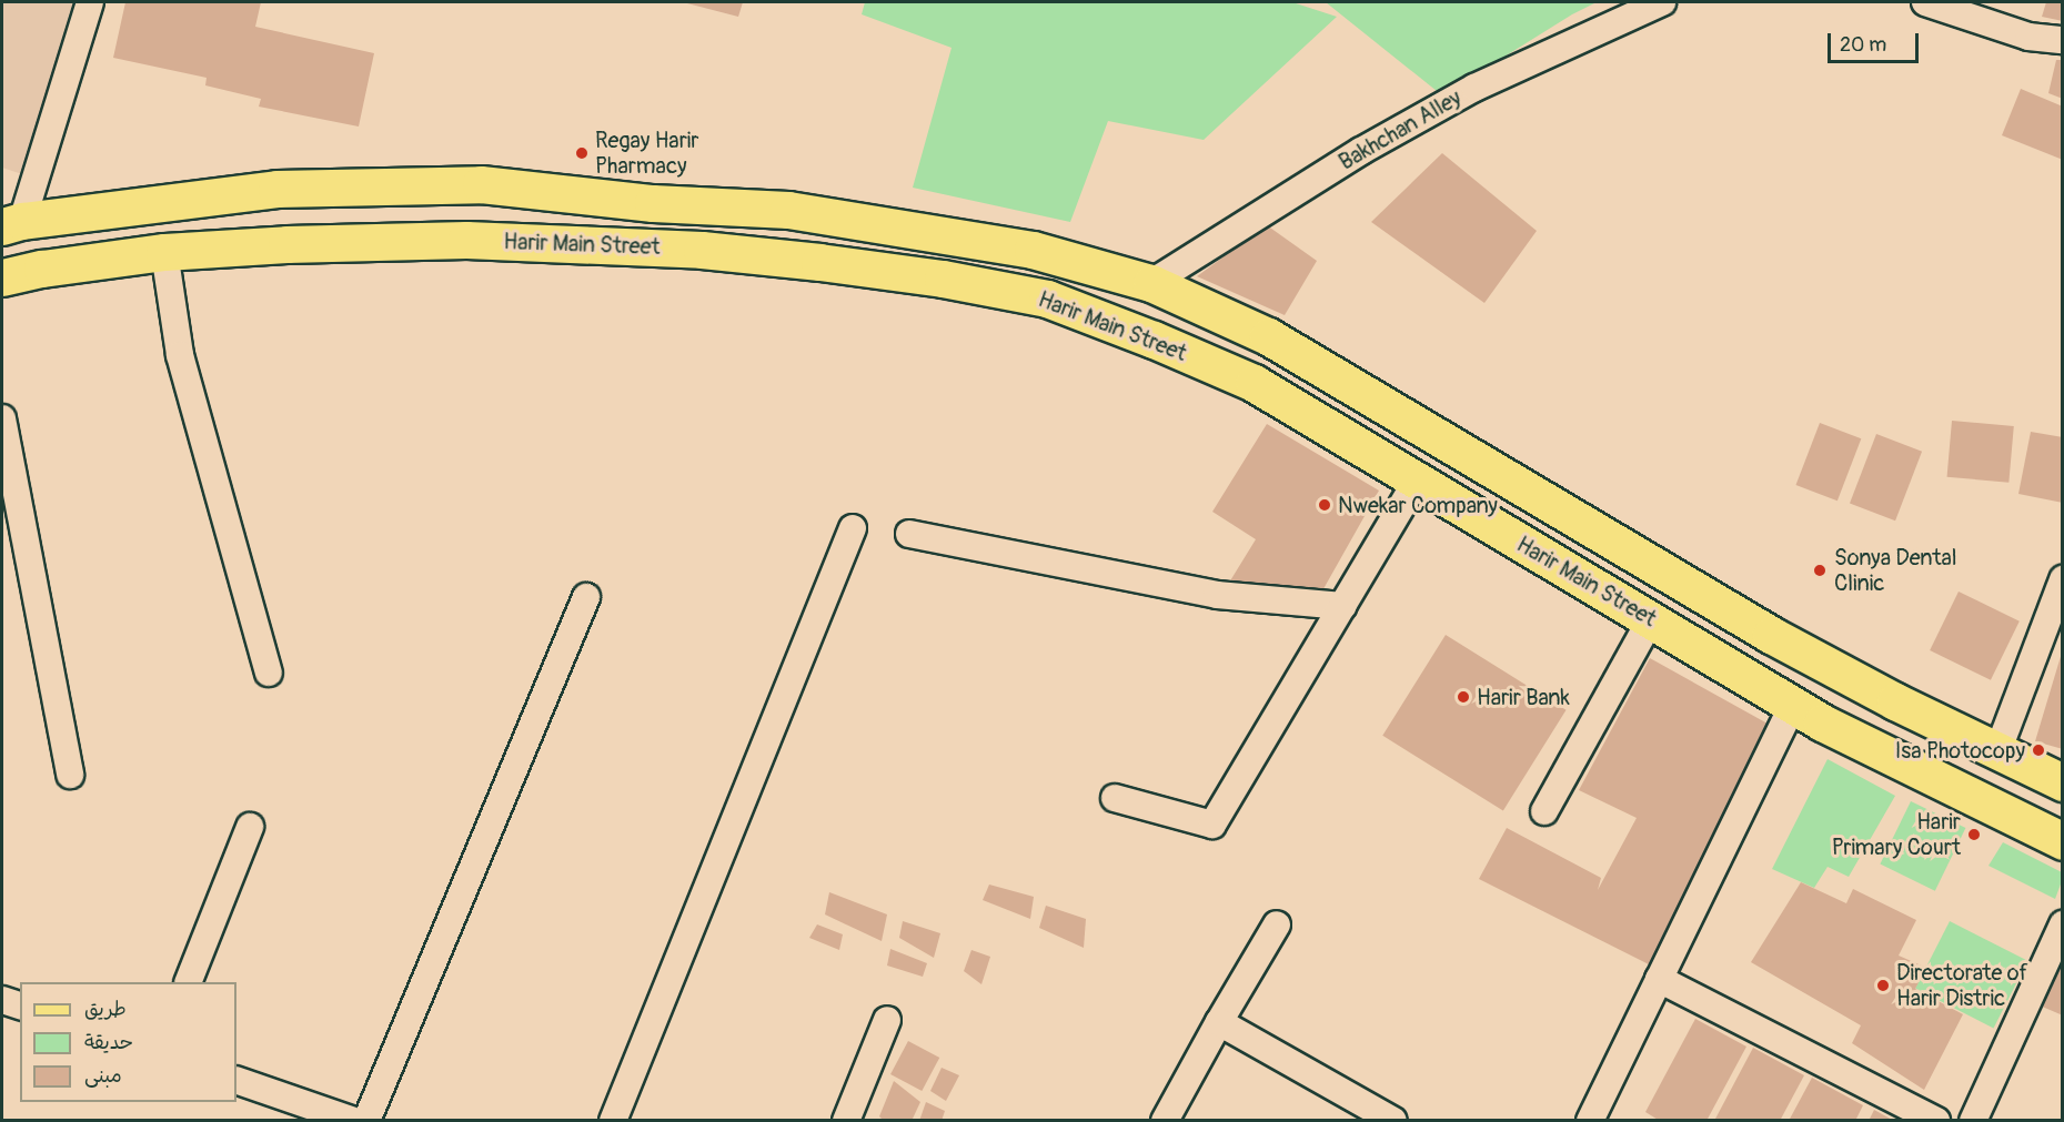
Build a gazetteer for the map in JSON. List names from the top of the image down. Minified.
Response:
{"streets":{"main road":["Harir Main Street"],"street":["Bakhchan Alley"]},"crossings":[["Bakhchan Alley","Harir Main Street"]],"places":["Regay Harir Pharmacy","Nwekar Company","Sonya Dental Clinic","Harir Bank","Isa Photocopy","Harir Primary Court","Directorate of Harir Distric"],"legend":["طريق","حديقة","مبنى"],"scale_bar":"20 m"}
